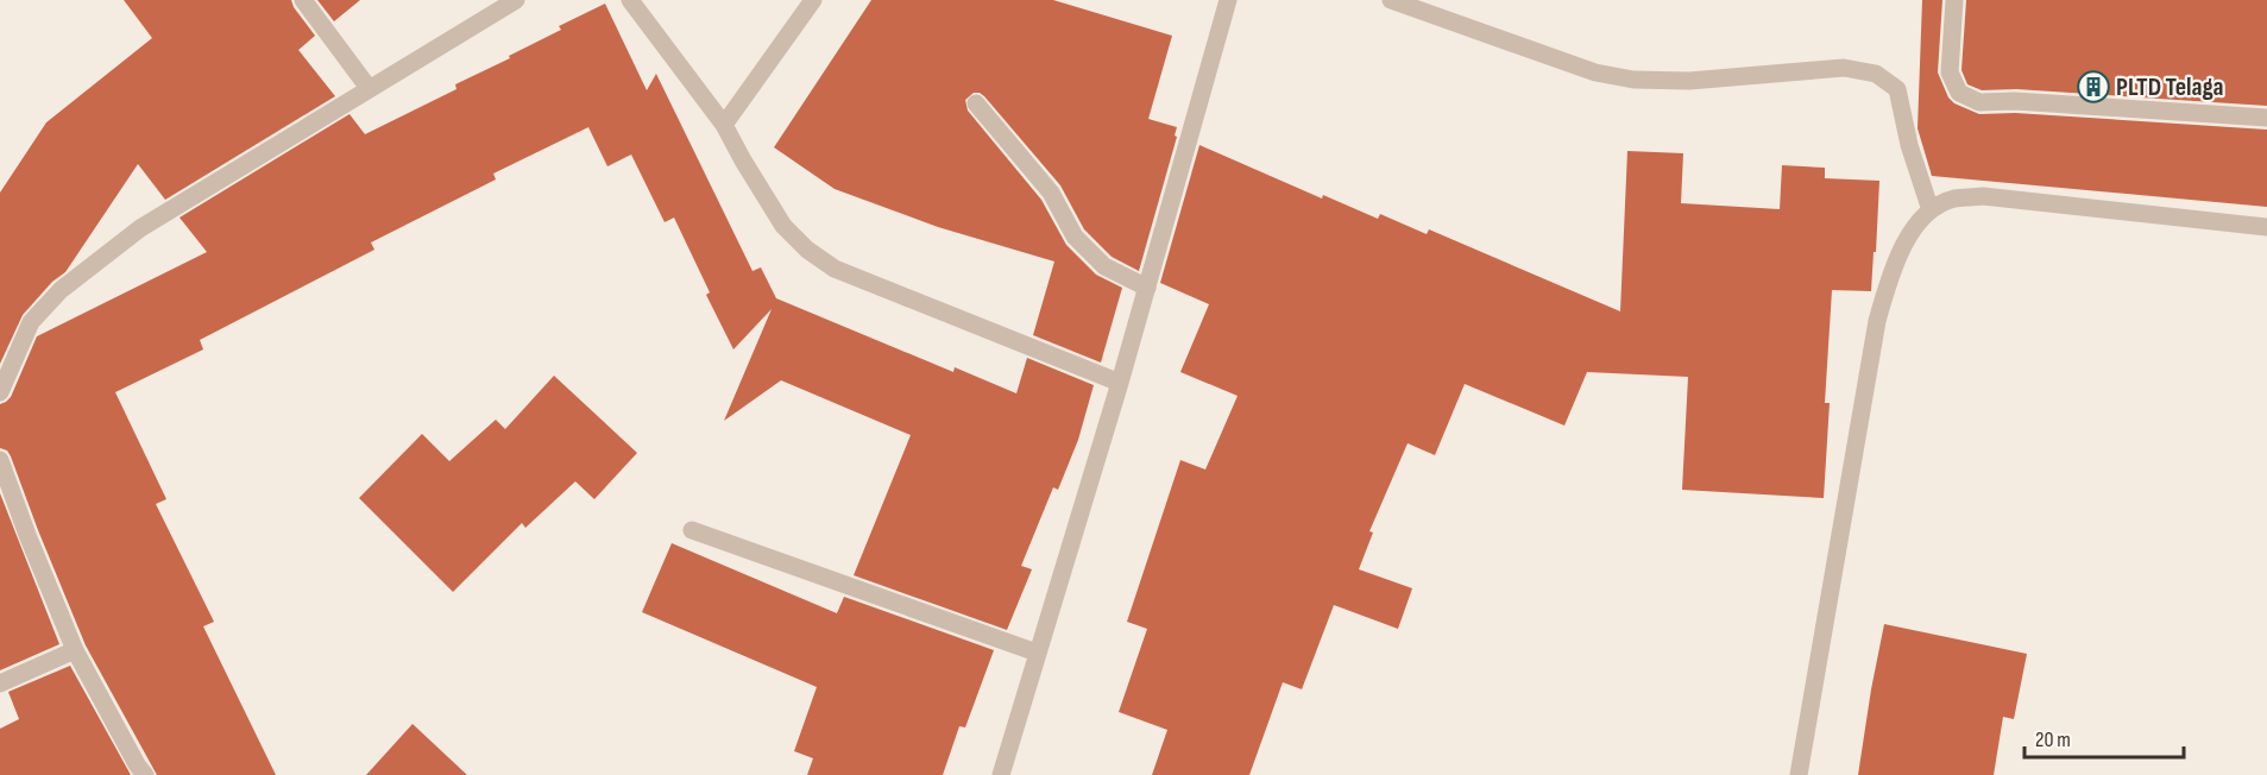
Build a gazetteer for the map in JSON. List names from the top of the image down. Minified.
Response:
{"places":{"building":["PLTD Telaga"]},"scale_bar":"20 m"}
